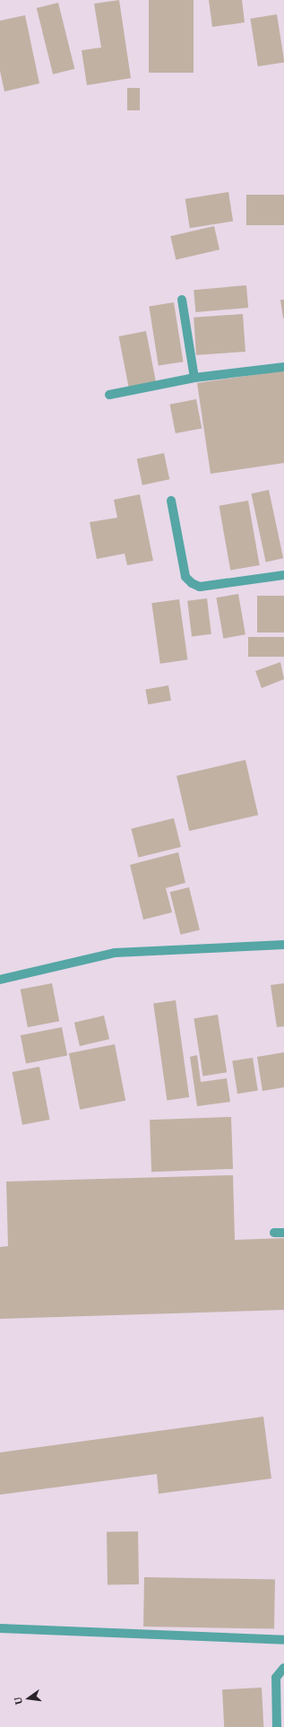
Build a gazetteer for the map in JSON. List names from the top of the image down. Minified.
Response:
{"north":"left"}
